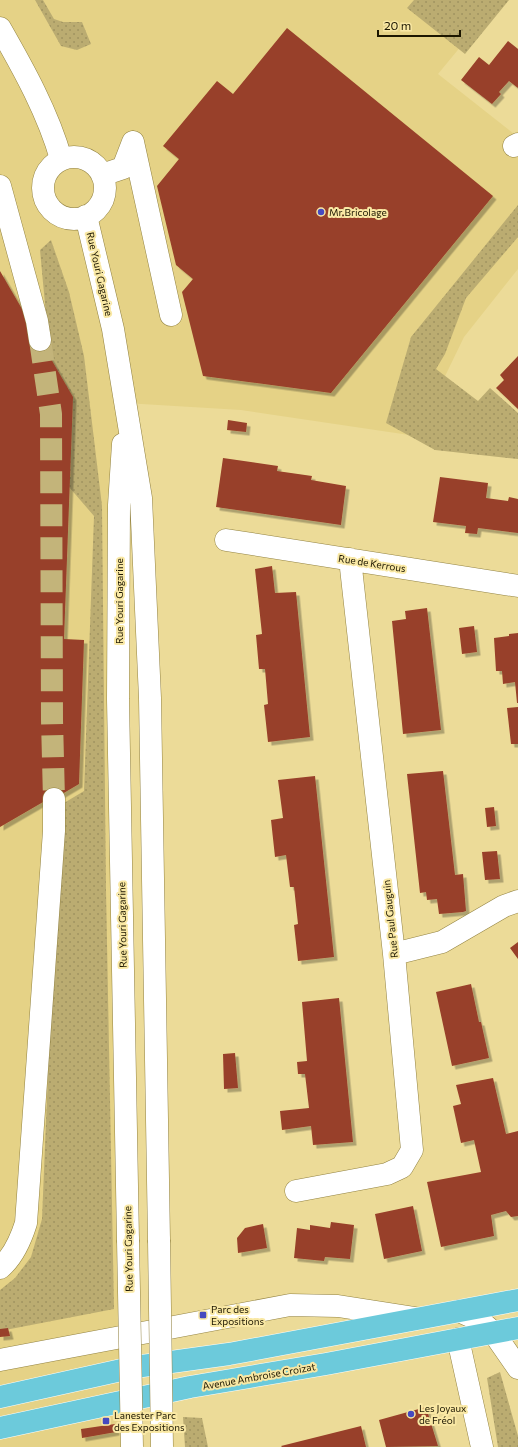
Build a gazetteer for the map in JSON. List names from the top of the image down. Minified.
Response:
{"streets":{"main road":["Avenue Ambroise Croizat"],"street":["Rue Youri Gagarine","Rue de Kerrous","Rue Paul Gauguin"]},"crossings":[["Rue de Kerrous","Rue Paul Gauguin"]],"places":{"other":["Mr.Bricolage","Les Joyaux de Fréol"],"transit":["Parc des Expositions","Lanester Parc des Expositions"]},"scale_bar":"20 m"}
